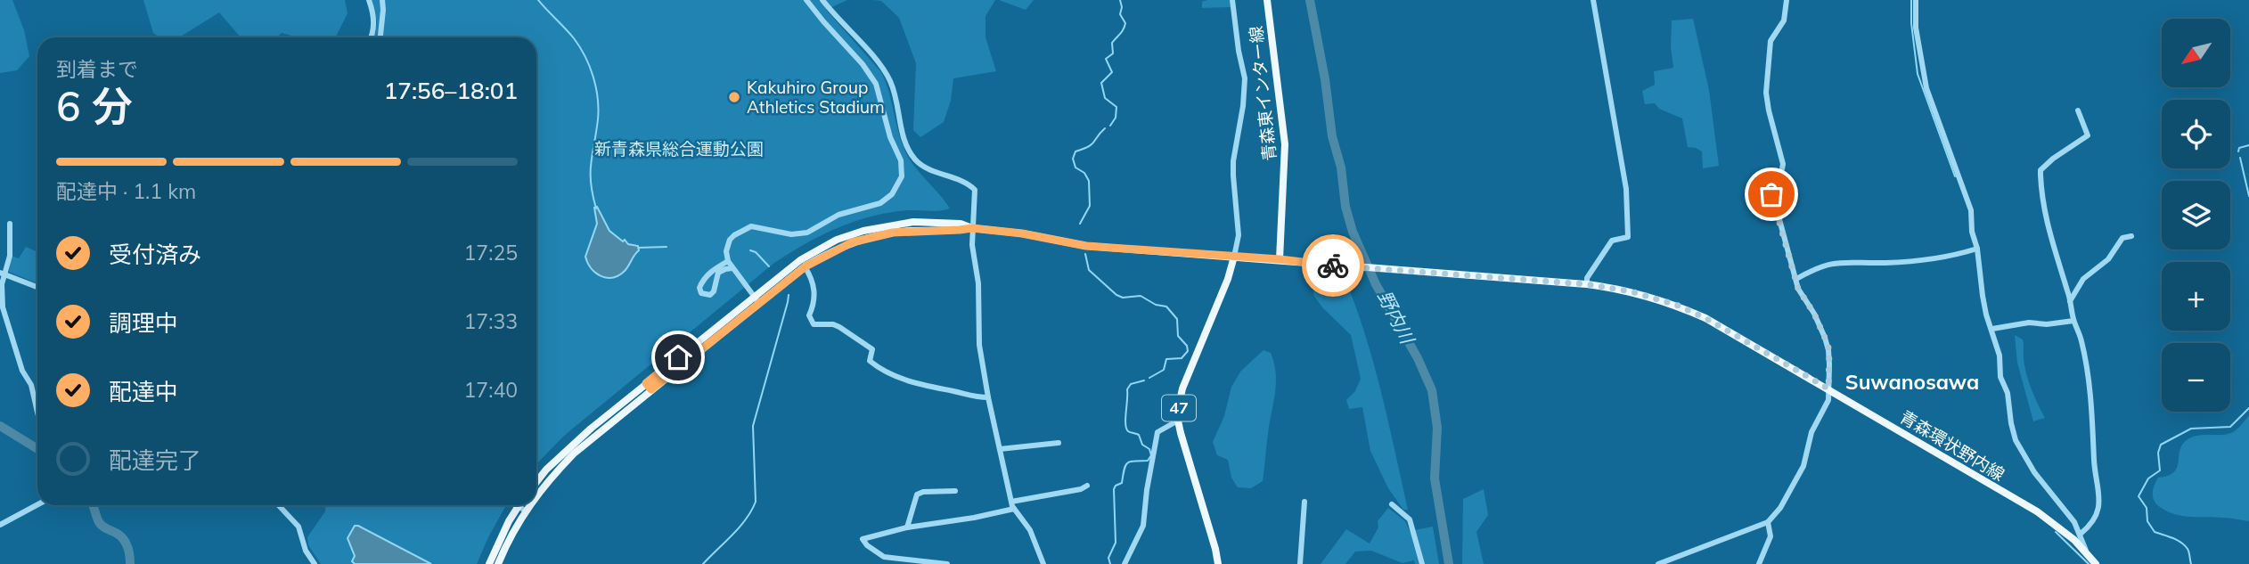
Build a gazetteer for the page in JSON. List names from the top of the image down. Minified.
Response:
{"streets":{"main road":["青森東インター線","47","青森環状野内線"]},"crossings":[["青森東インター線","青森環状野内線"],["47","青森環状野内線"]],"districts":["Suwanosawa"],"water":["野内川"],"parks":["新青森県総合運動公園"],"places":["Kakuhiro Group Athletics Stadium"],"north":"bottom left","page":{"map_buttons":["+","−"],"heading":["6 分","到着まで","17:56–18:01"],"bar":"配達中 · 1.1 km","list":[["受付済み","17:25"],["調理中","17:33"],["配達中","17:40"],"配達完了"]}}
